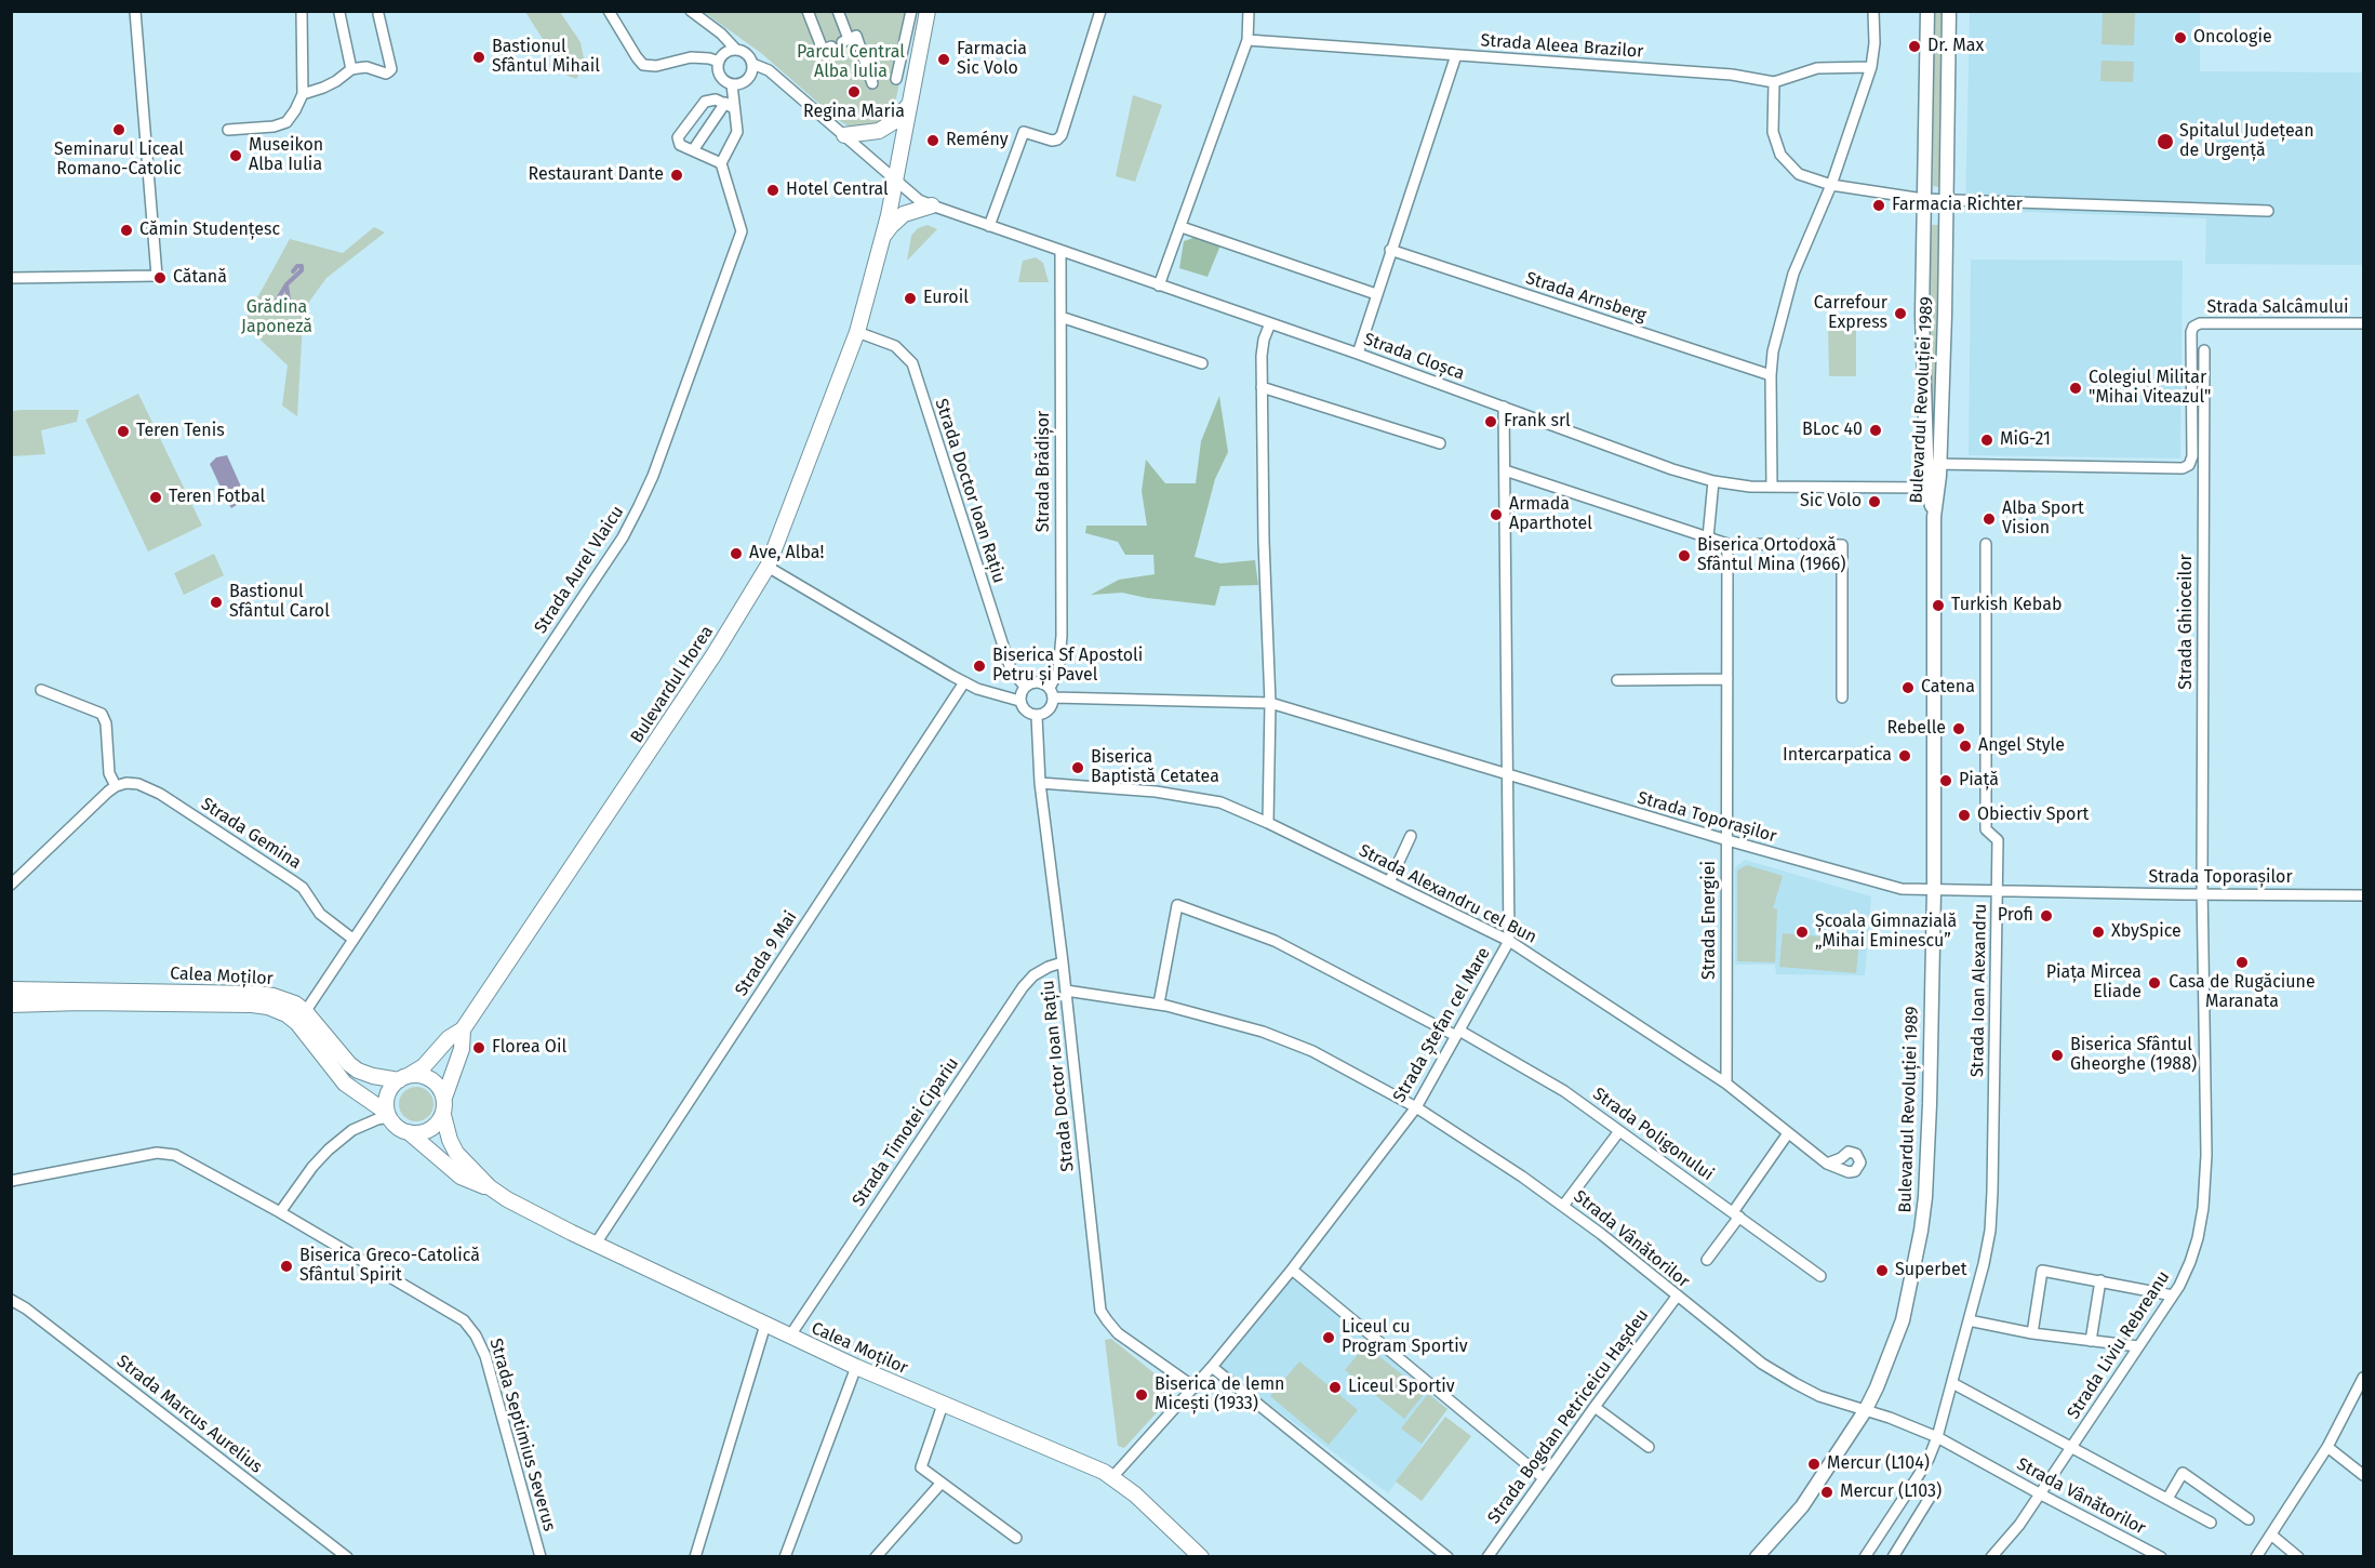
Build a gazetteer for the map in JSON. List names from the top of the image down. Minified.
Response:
{"streets":{"main road":["Bulevardul Revoluției 1989","Bulevardul Horea","Calea Moților"],"street":["Strada Aleea Brazilor","Strada Arnsberg","Strada Salcâmului","Strada Cloșca","Strada Brădișor","Strada Doctor Ioan Rațiu","Strada Aurel Vlaicu","Strada Ghioceilor","Strada Toporașilor","Strada Gemina","Strada Alexandru cel Bun","Strada Energiei","Strada 9 Mai","Strada Ioan Alexandru","Strada Ștefan cel Mare","Strada Timotei Cipariu","Strada Poligonului","Strada Vânătorilor","Strada Liviu Rebreanu","Strada Marcus Aurelius","Strada Bogdan Petriceicu Hașdeu","Strada Septimius Severus"]},"crossings":[["Strada Salcâmului","Bulevardul Revoluției 1989"],["Strada Cloșca","Bulevardul Revoluției 1989"],["Strada Cloșca","Strada Brădișor"],["Strada Cloșca","Bulevardul Horea"],["Strada Cloșca","Strada Ștefan cel Mare"],["Bulevardul Revoluției 1989","Strada Toporașilor"],["Bulevardul Revoluției 1989","Strada Vânătorilor"],["Strada Brădișor","Strada Doctor Ioan Rațiu"],["Strada Brădișor","Strada Toporașilor"],["Strada Doctor Ioan Rațiu","Bulevardul Horea"],["Strada Doctor Ioan Rațiu","Strada Toporașilor"],["Strada Doctor Ioan Rațiu","Strada Alexandru cel Bun"],["Strada Doctor Ioan Rațiu","Strada Ștefan cel Mare"],["Strada Doctor Ioan Rațiu","Strada Timotei Cipariu"],["Strada Doctor Ioan Rațiu","Strada Vânătorilor"],["Strada Aurel Vlaicu","Strada Gemina"],["Strada Aurel Vlaicu","Calea Moților"],["Strada Ghioceilor","Strada Toporașilor"],["Strada Ghioceilor","Strada Liviu Rebreanu"],["Strada Toporașilor","Strada Energiei"],["Strada Toporașilor","Strada Ioan Alexandru"],["Strada Toporașilor","Strada Ștefan cel Mare"],["Strada Toporașilor","Strada Liviu Rebreanu"],["Strada Alexandru cel Bun","Strada Energiei"],["Strada Alexandru cel Bun","Strada Ștefan cel Mare"],["Strada 9 Mai","Calea Moților"],["Calea Moților","Strada Ștefan cel Mare"],["Calea Moților","Strada Timotei Cipariu"],["Strada Ioan Alexandru","Strada Vânătorilor"],["Strada Ștefan cel Mare","Strada Poligonului"],["Strada Ștefan cel Mare","Strada Vânătorilor"],["Strada Poligonului","Strada Vânătorilor"],["Strada Vânătorilor","Strada Liviu Rebreanu"],["Strada Vânătorilor","Strada Bogdan Petriceicu Hașdeu"]],"parks":["Parcul Central Alba Iulia","Grădina Japoneză"],"places":["Oncologie","Dr. Max","Bastionul Sfântul Mihail","Farmacia Sic Volo","Regina Maria","Seminarul Liceal Romano-Catolic","Remény","Spitalul Județean de Urgență","Museikon Alba Iulia","Restaurant Dante","Hotel Central","Farmacia Richter","Cămin Studențesc","Cătană","Euroil","Carrefour Express","Colegiul Militar \"Mihai Viteazul\"","Frank srl","BLoc 40","Teren Tenis","MiG-21","Teren Fotbal","Sic Volo","Armada Aparthotel","Alba Sport Vision","Ave, Alba!","Biserica Ortodoxă Sfântul Mina (1966)","Bastionul Sfântul Carol","Turkish Kebab","Biserica Sf Apostoli Petru și Pavel","Catena","Rebelle","Angel Style","Intercarpatica","Biserica Baptistă Cetatea","Piață","Obiectiv Sport","Profi","Școala Gimnazială „Mihai Eminescu”","XbySpice","Casa de Rugăciune Maranata","Piața Mircea Eliade","Florea Oil","Biserica Sfântul Gheorghe (1988)","Biserica Greco-Catolică Sfântul Spirit","Superbet","Liceul cu Program Sportiv","Liceul Sportiv","Biserica de lemn Micești (1933)","Mercur (L104)","Mercur (L103)"]}
